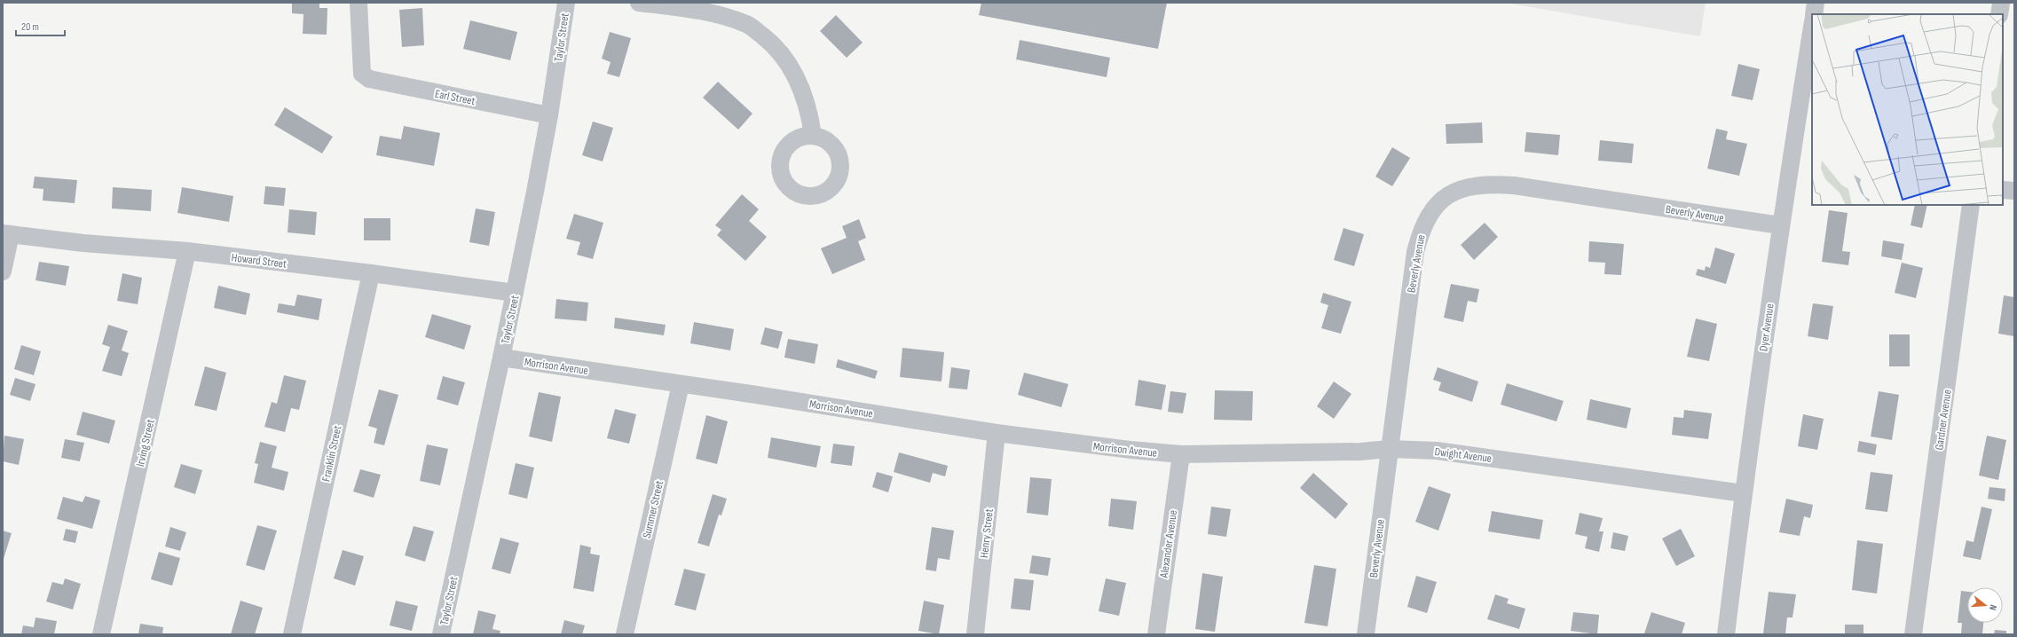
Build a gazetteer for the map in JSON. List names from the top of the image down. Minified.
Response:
{"streets":{"street":["Taylor Street","Earl Street","Beverly Avenue","Howard Street","Dyer Avenue","Morrison Avenue","Gardner Avenue","Irving Street","Franklin Street","Dwight Avenue","Summer Street","Henry Street","Alexander Avenue"]},"crossings":[["Taylor Street","Earl Street"],["Taylor Street","Howard Street"],["Taylor Street","Morrison Avenue"],["Beverly Avenue","Dyer Avenue"],["Beverly Avenue","Dwight Avenue"],["Howard Street","Irving Street"],["Howard Street","Franklin Street"],["Dyer Avenue","Dwight Avenue"],["Morrison Avenue","Dwight Avenue"],["Morrison Avenue","Summer Street"],["Morrison Avenue","Henry Street"],["Morrison Avenue","Alexander Avenue"],["Dwight Avenue","Alexander Avenue"]],"scale_bar":"20 m","north":"right"}
